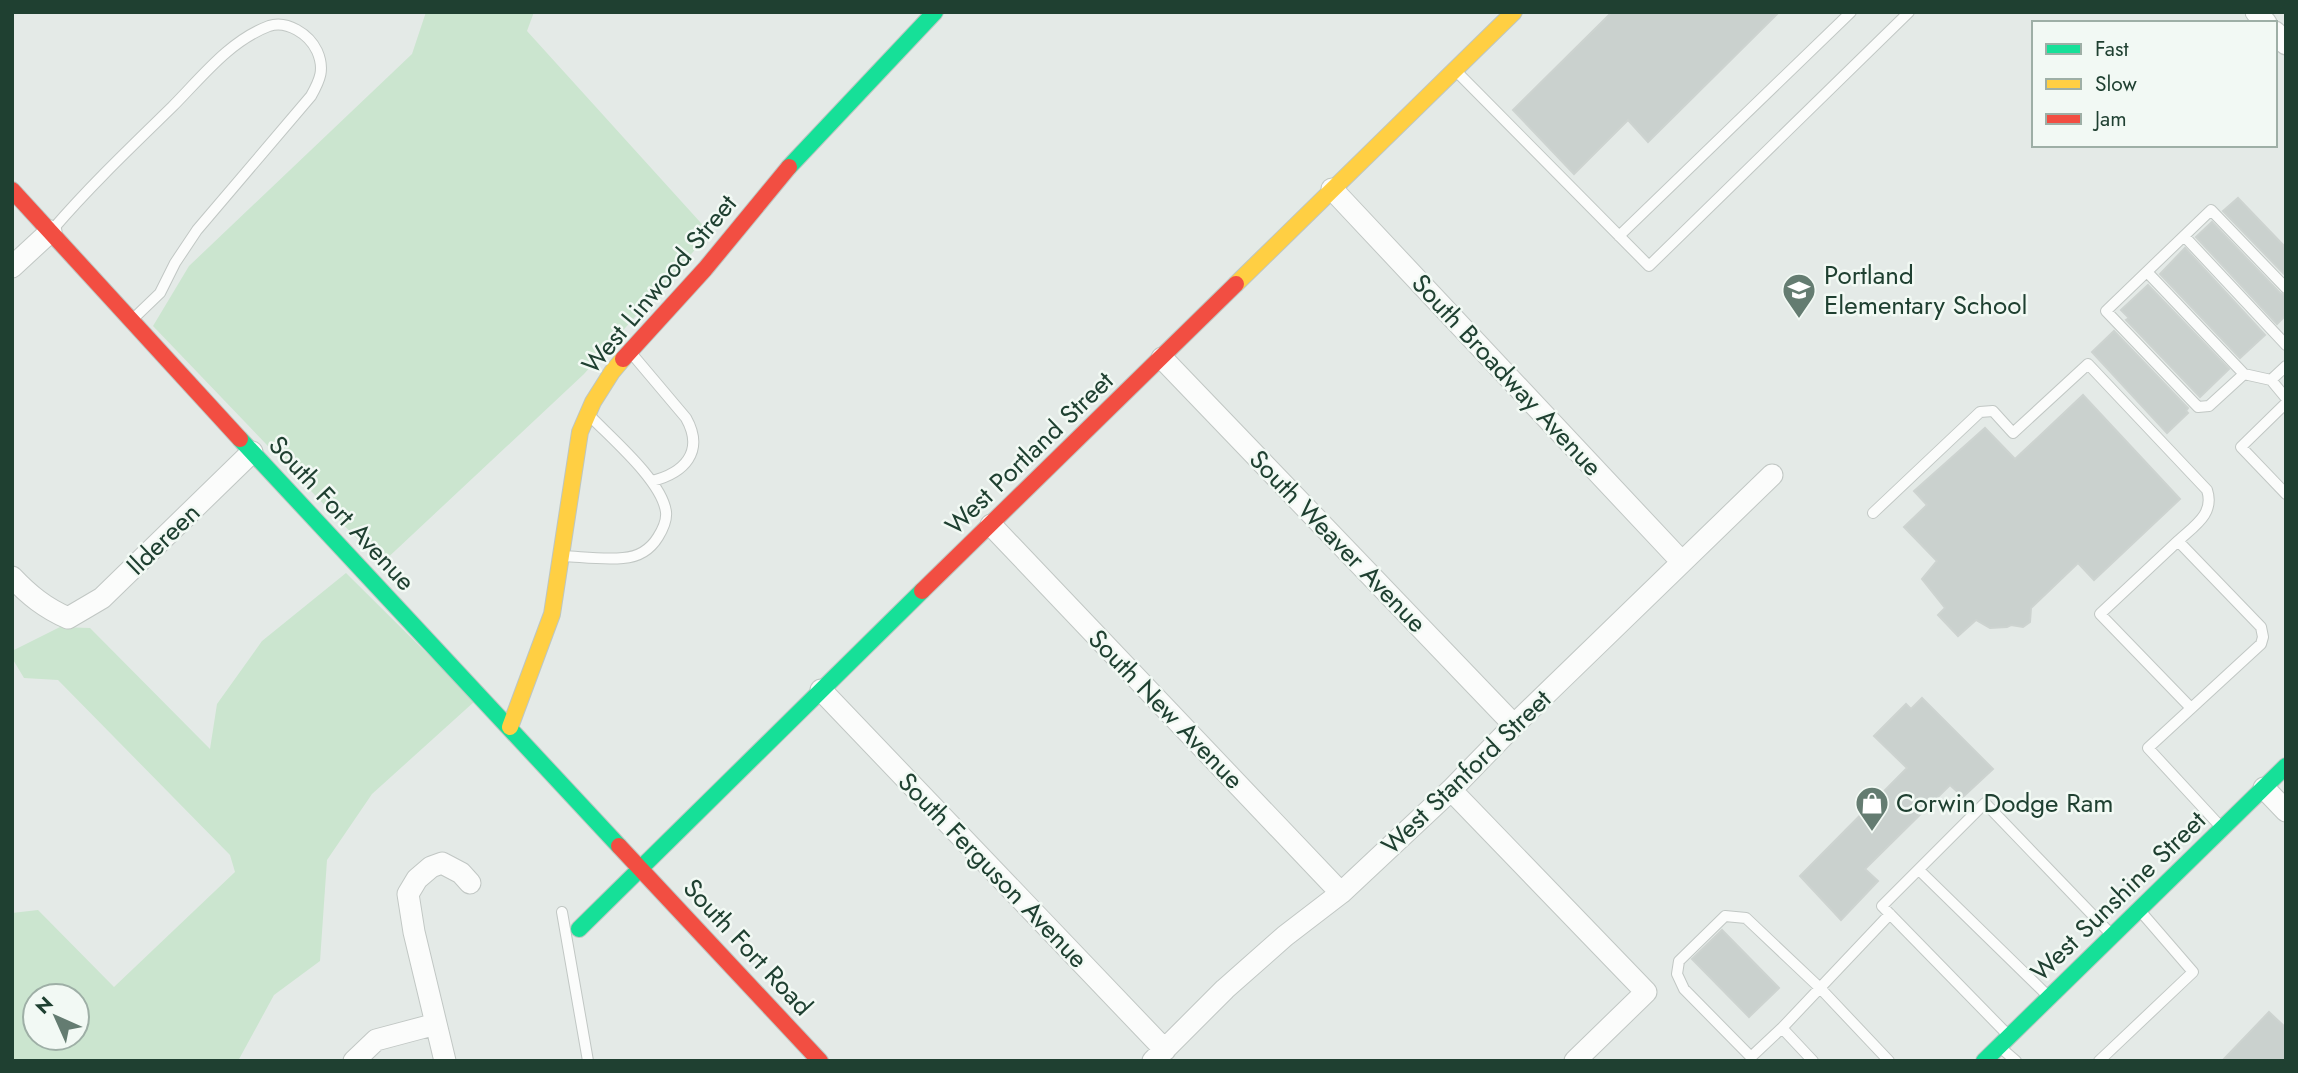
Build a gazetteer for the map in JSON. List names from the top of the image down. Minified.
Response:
{"streets":{"street":["West Linwood Street","South Broadway Avenue","West Portland Street","South Fort Avenue","Ildereen","South Weaver Avenue","South New Avenue","West Stanford Street","South Ferguson Avenue","West Sunshine Street","South Fort Road"]},"crossings":[["West Linwood Street","South Fort Avenue"],["South Broadway Avenue","West Portland Street"],["South Broadway Avenue","West Stanford Street"],["West Portland Street","South Fort Avenue"],["West Portland Street","South Weaver Avenue"],["West Portland Street","South New Avenue"],["West Portland Street","South Ferguson Avenue"],["West Portland Street","South Fort Road"],["South Fort Avenue","Ildereen"],["South Fort Avenue","South Fort Road"],["South Weaver Avenue","West Stanford Street"],["South New Avenue","West Stanford Street"],["West Stanford Street","South Ferguson Avenue"]],"places":{"school or university":["Portland Elementary School"],"shop":["Corwin Dodge Ram"]},"legend":["Fast","Slow","Jam"],"north":"top left"}
